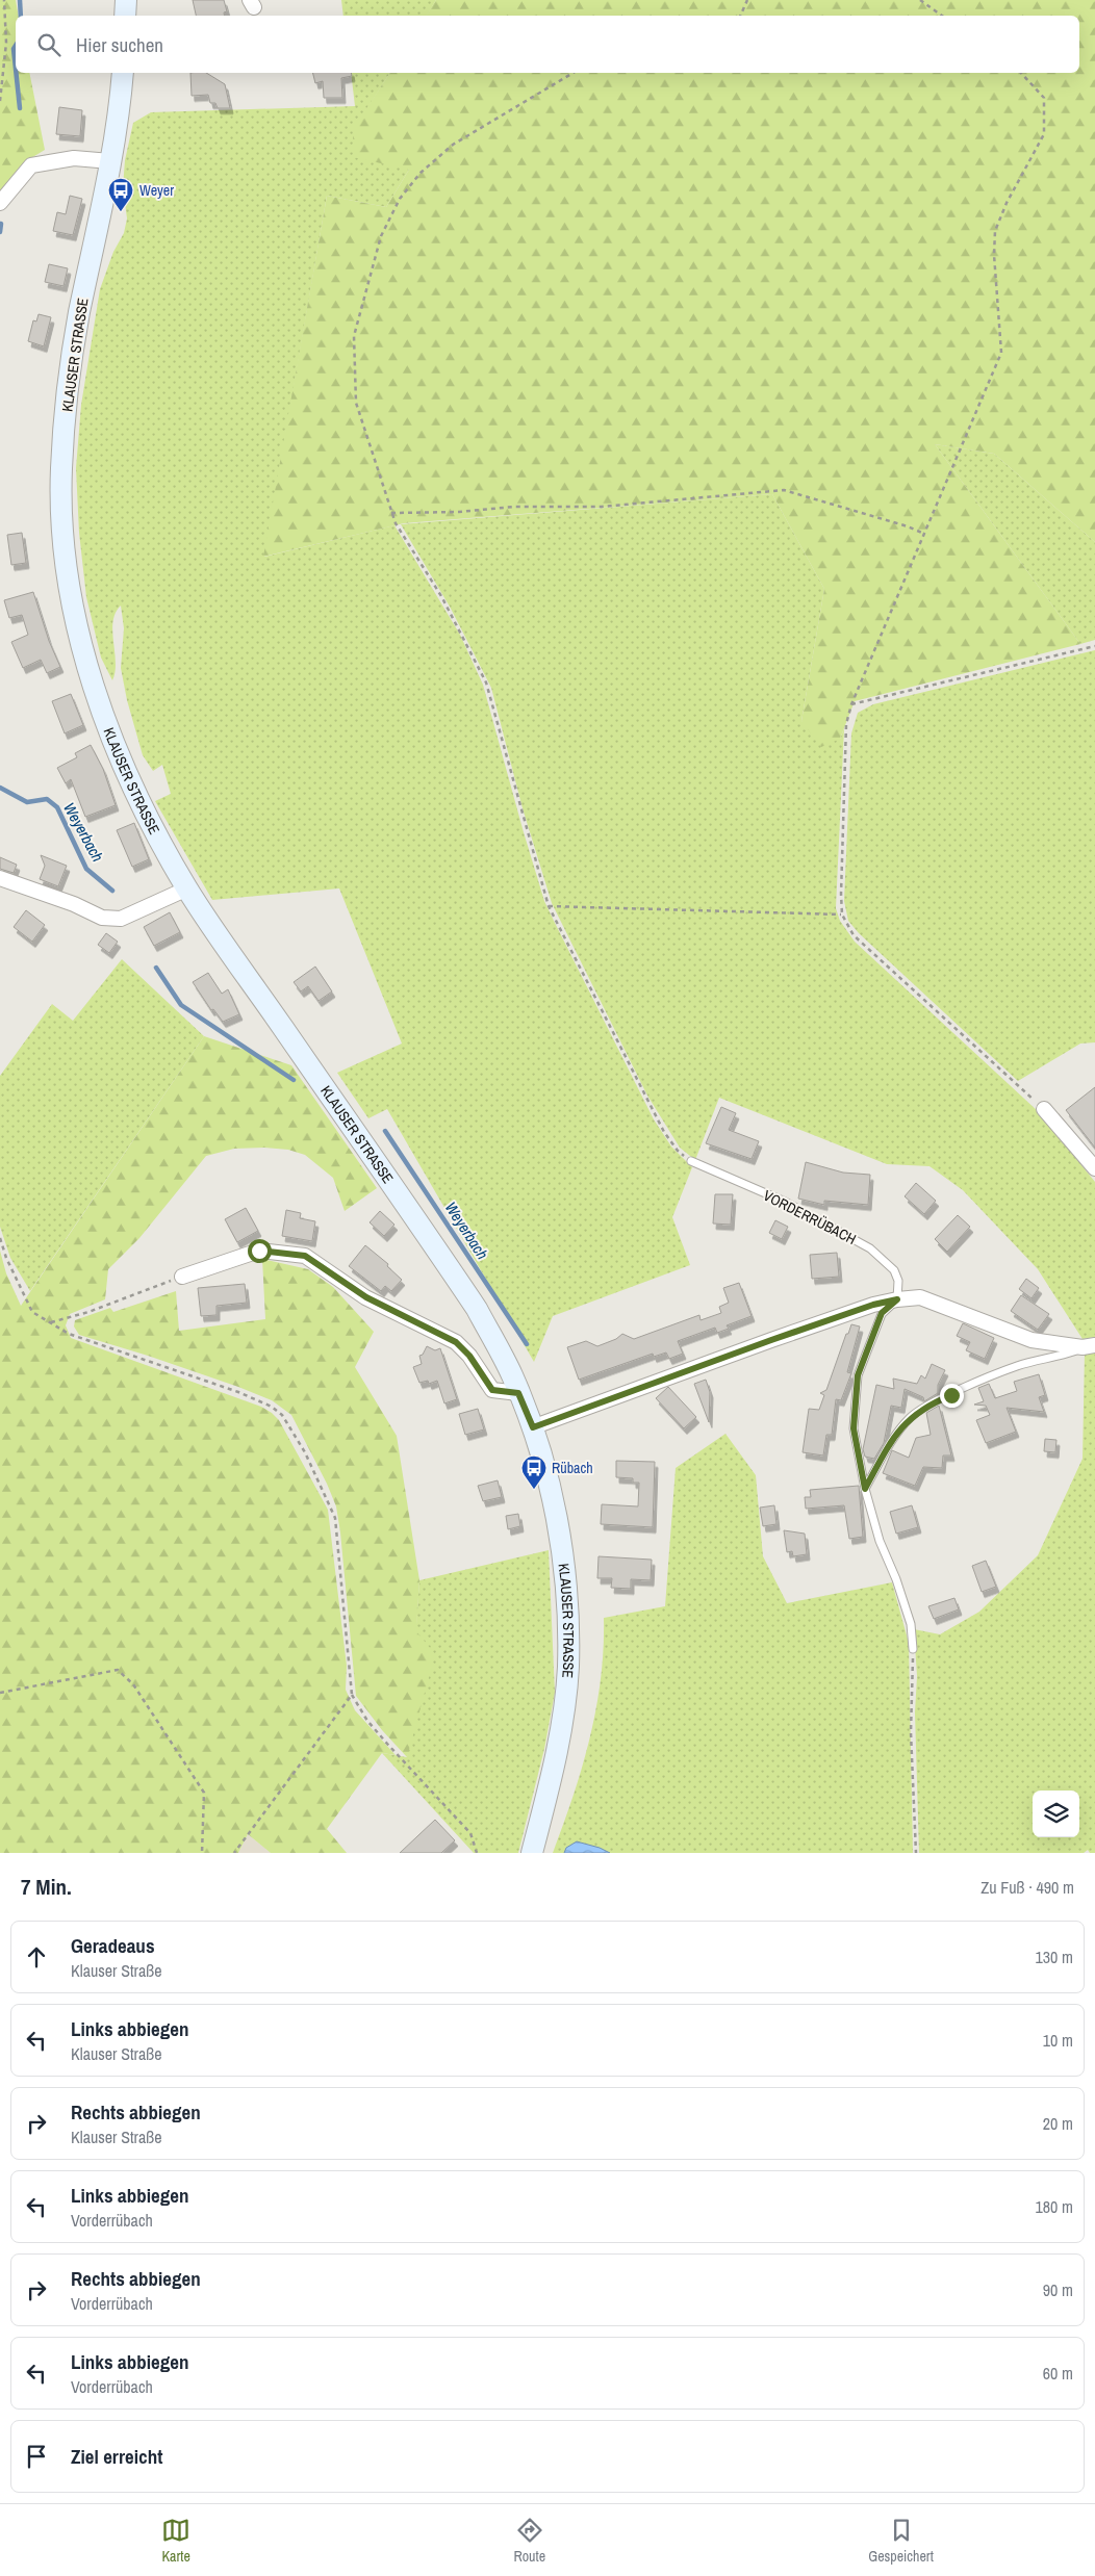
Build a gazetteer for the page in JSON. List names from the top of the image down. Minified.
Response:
{"streets":{"main road":["KLAUSER STRASSE"],"lane":["VORDERRÜBACH"]},"water":["Weyerbach"],"places":{"bus stop":["Weyer","Rübach"]},"page":{"search":"Hier suchen","heading":["7 Min.","Zu Fuß · 490 m"],"list":[["Geradeaus","Klauser Straße","130 m"],["Links abbiegen","Klauser Straße","10 m"],["Rechts abbiegen","Klauser Straße","20 m"],["Links abbiegen","Vorderrübach","180 m"],["Rechts abbiegen","Vorderrübach","90 m"],["Links abbiegen","Vorderrübach","60 m"],"Ziel erreicht"],"nav":["Karte","Route","Gespeichert"]}}
